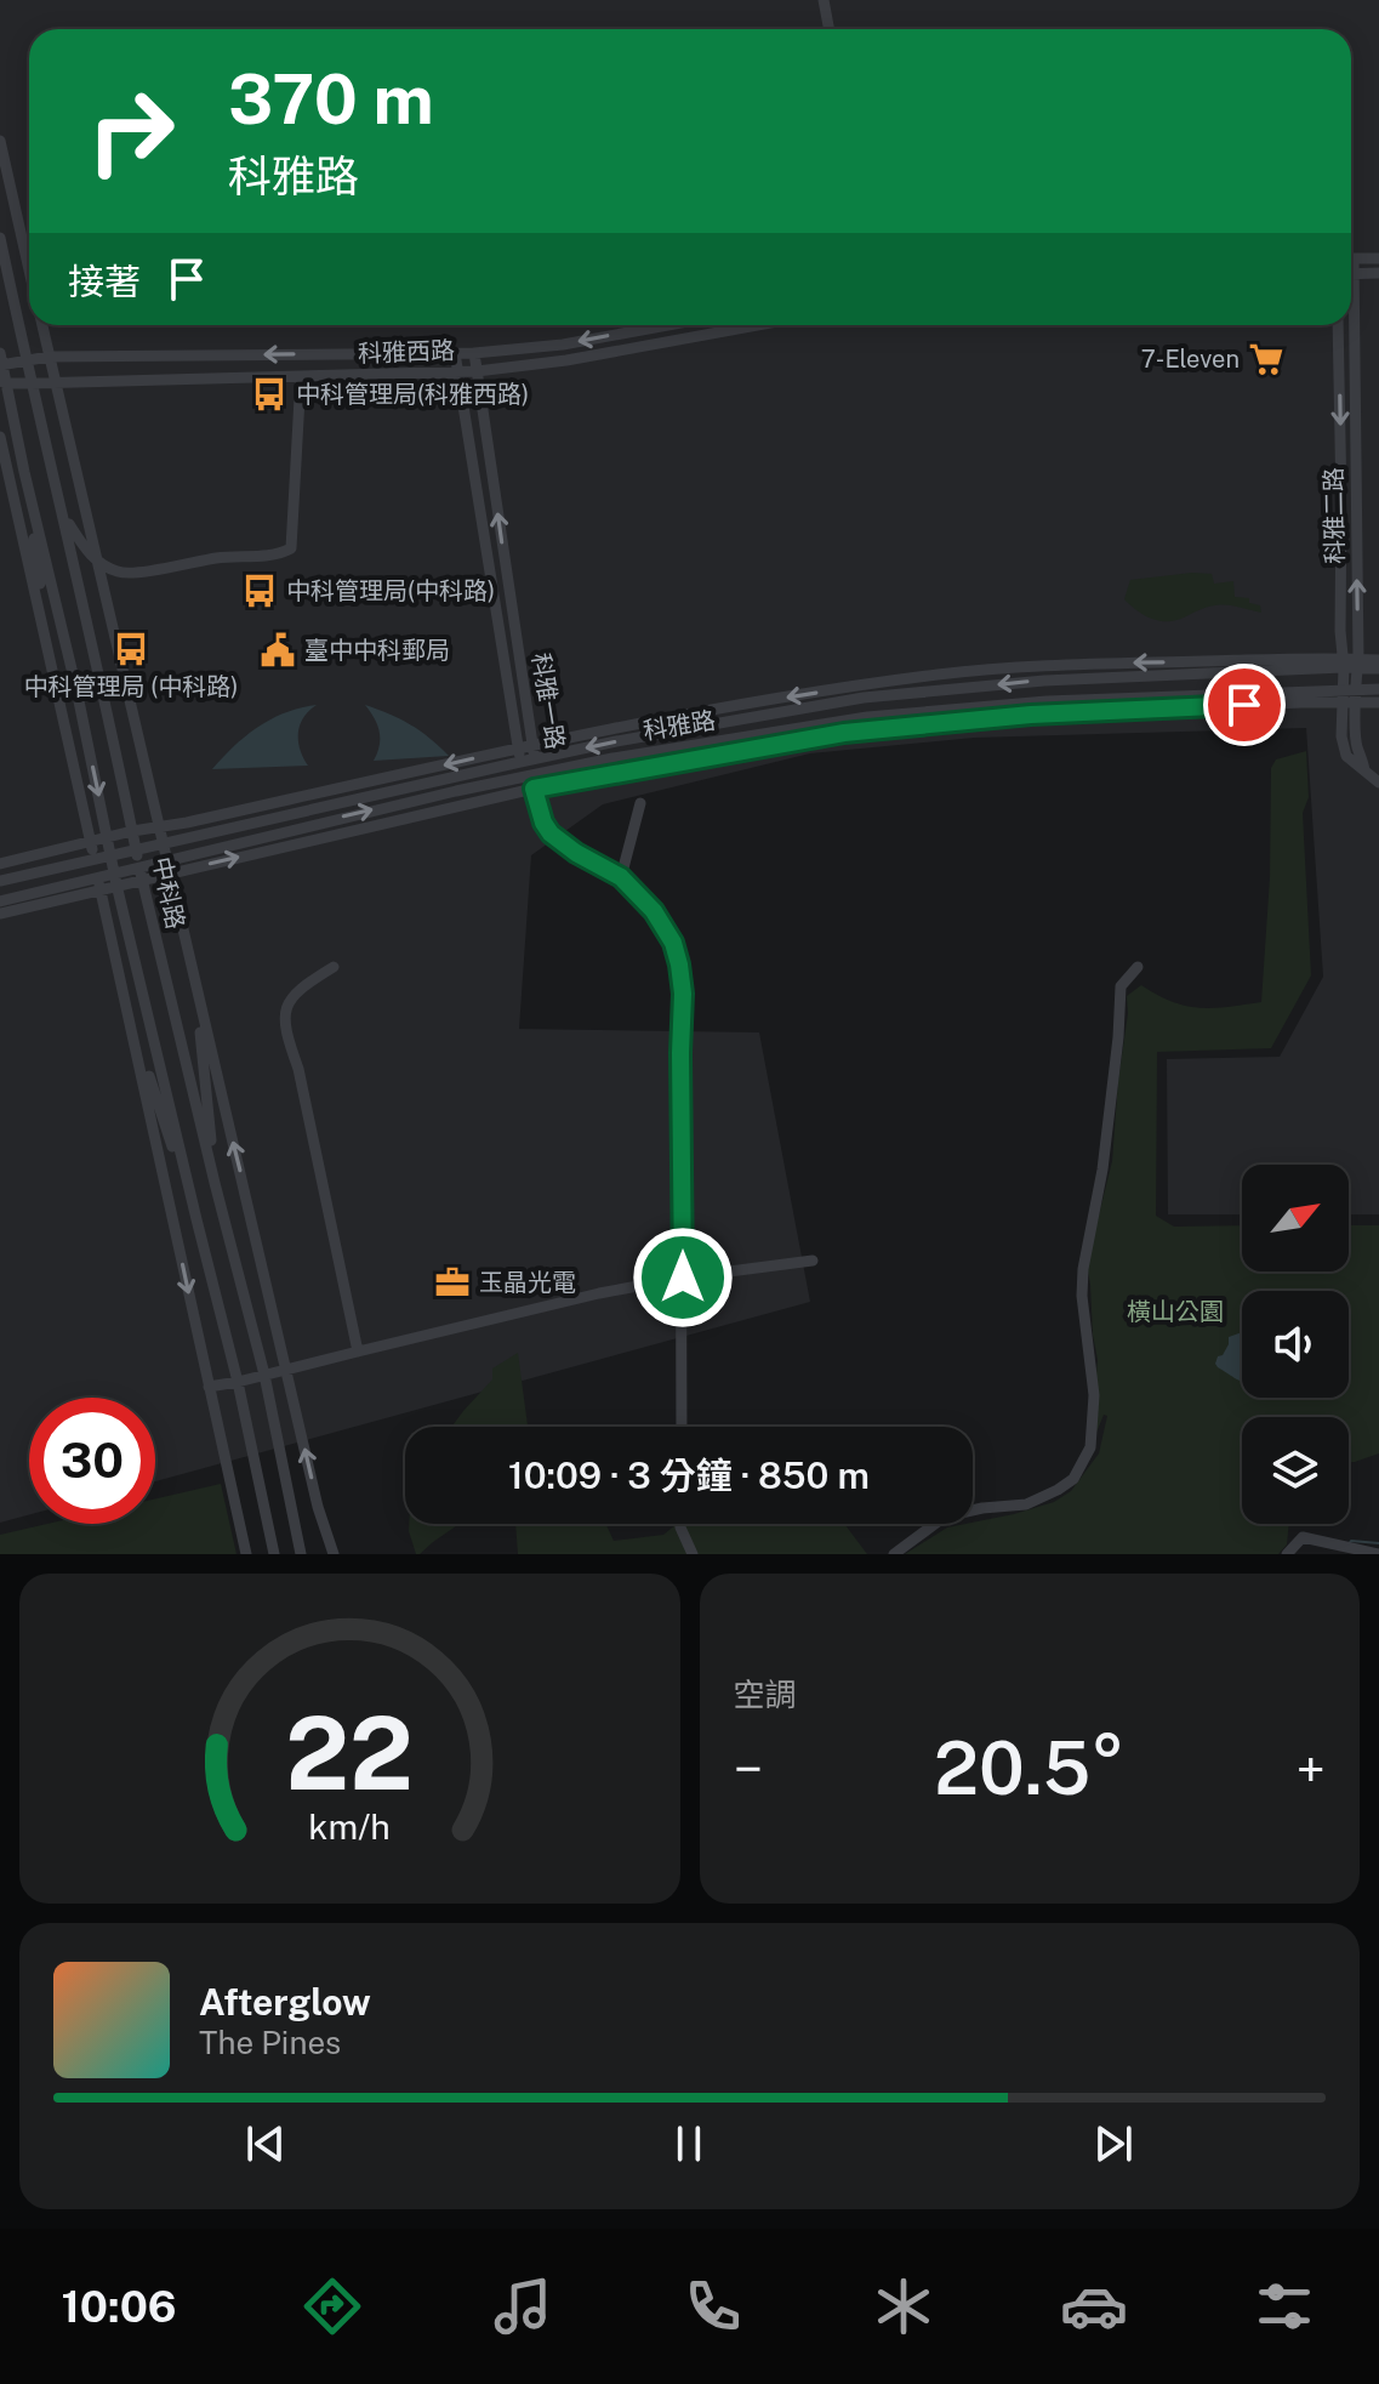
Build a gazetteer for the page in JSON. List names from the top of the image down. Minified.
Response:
{"streets":{"street":["科雅西路","科雅二路","科雅一路","科雅路","中科路"]},"crossings":[["科雅西路","科雅一路"],["科雅西路","中科路"],["科雅二路","科雅路"],["科雅一路","科雅路"],["科雅路","中科路"]],"parks":["橫山公園"],"places":{"supermarket":["7-Eleven"],"bus stop":["中科管理局(科雅西路)","中科管理局(中科路)","中科管理局 (中科路)"],"public building":["臺中中科郵局"],"office":["玉晶光電"]},"north":"top right","page":{"turn":["370 m","科雅路"],"then":"接著","limit":"30","trip":"10:09 · 3 分鐘 · 850 m","tile":"空調","heat":["−","20.5°","+"],"song":["Afterglow","The Pines"],"tabs":"10:06","gauge":["22","km/h"]}}
